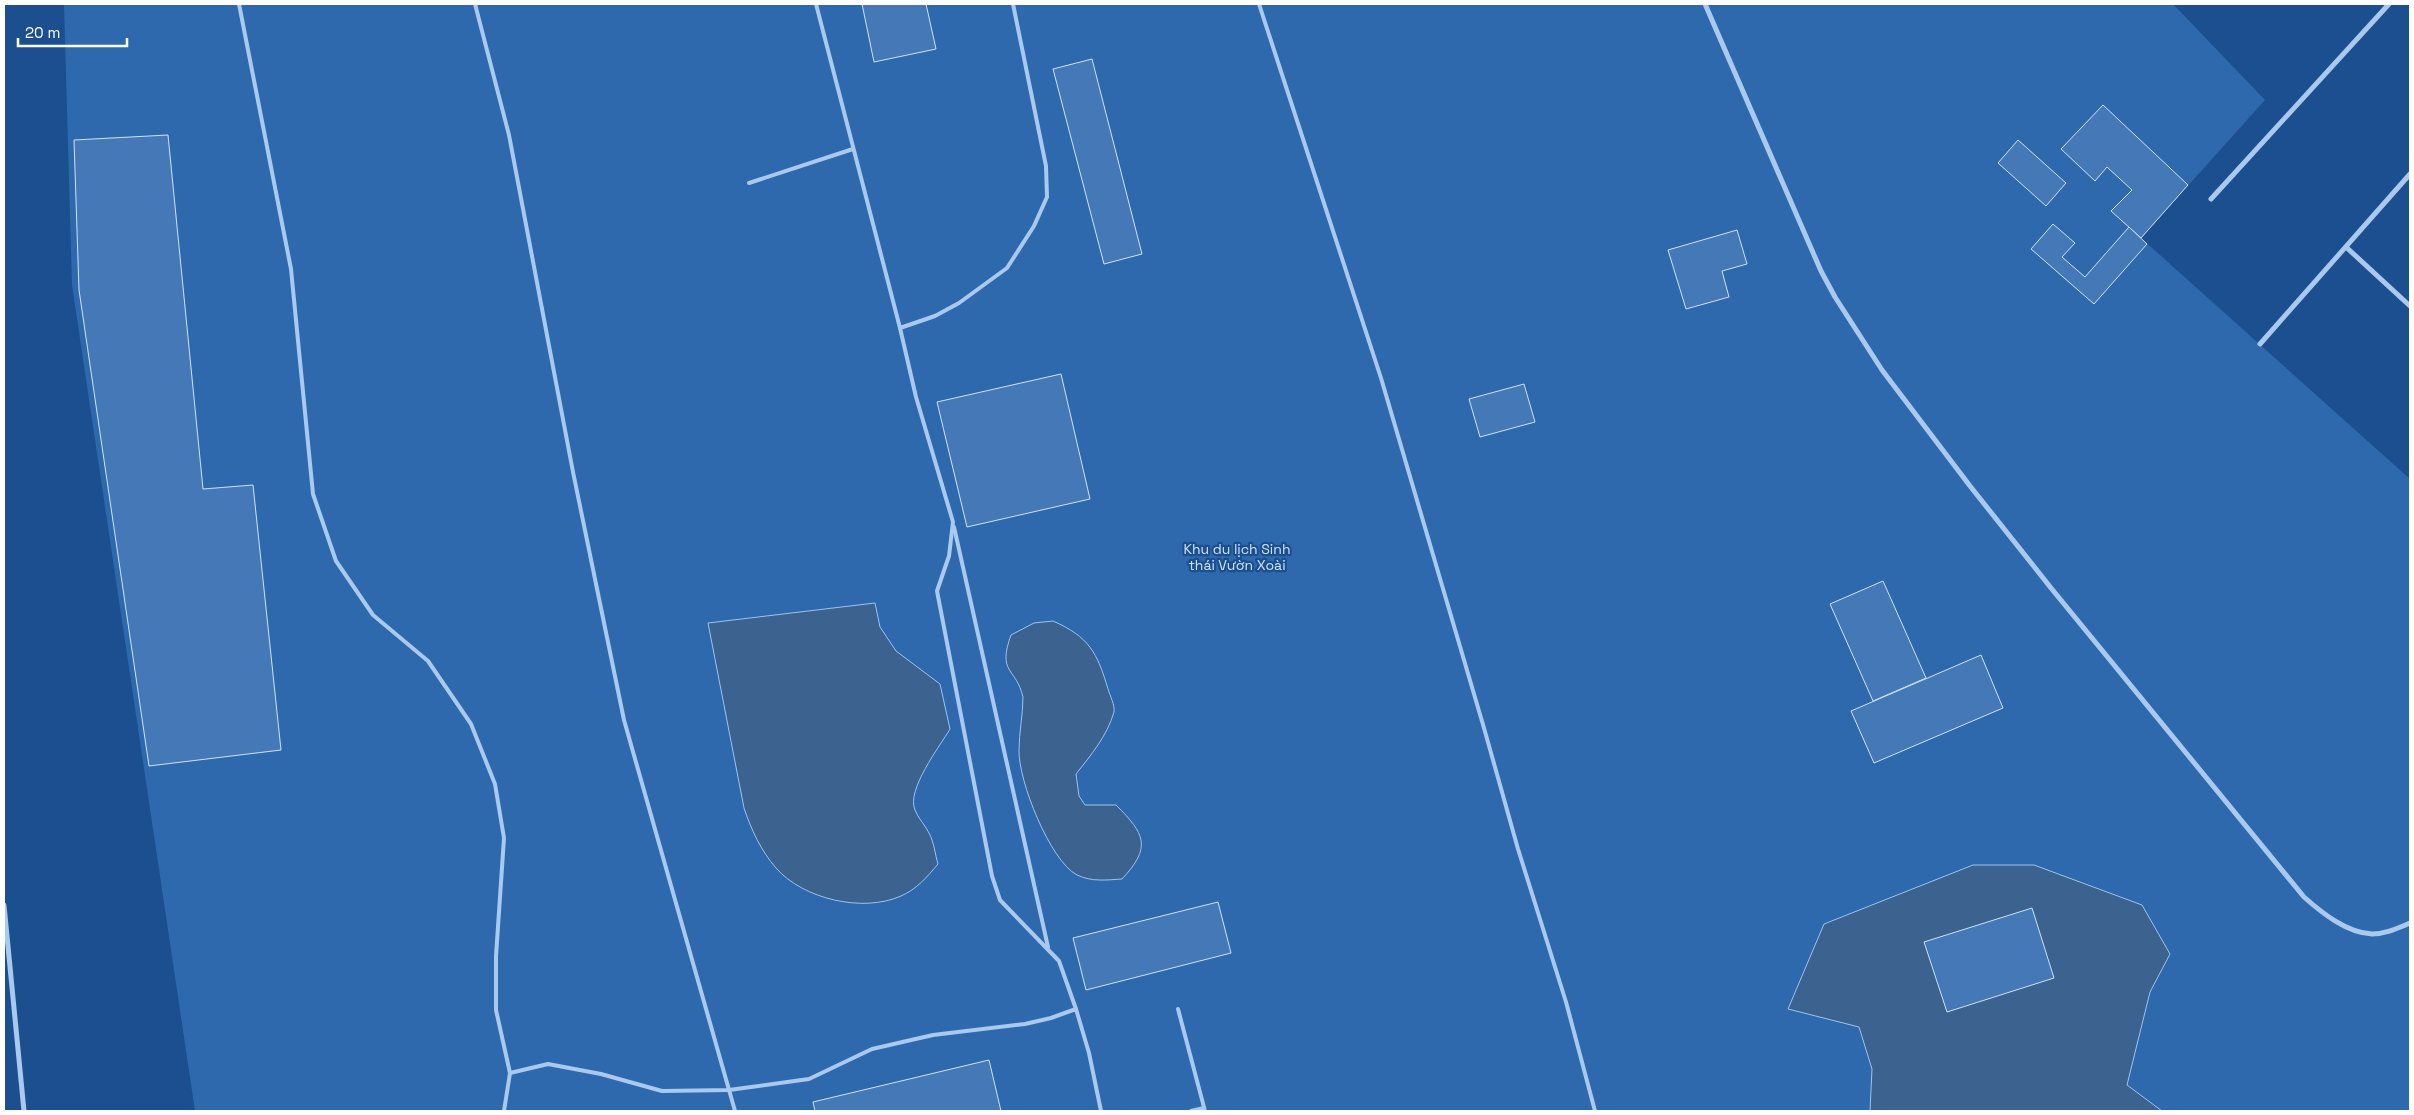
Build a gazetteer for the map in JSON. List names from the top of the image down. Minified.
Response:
{"parks":["Khu du lịch Sinh thái Vườn Xoài"],"scale_bar":"20 m"}
